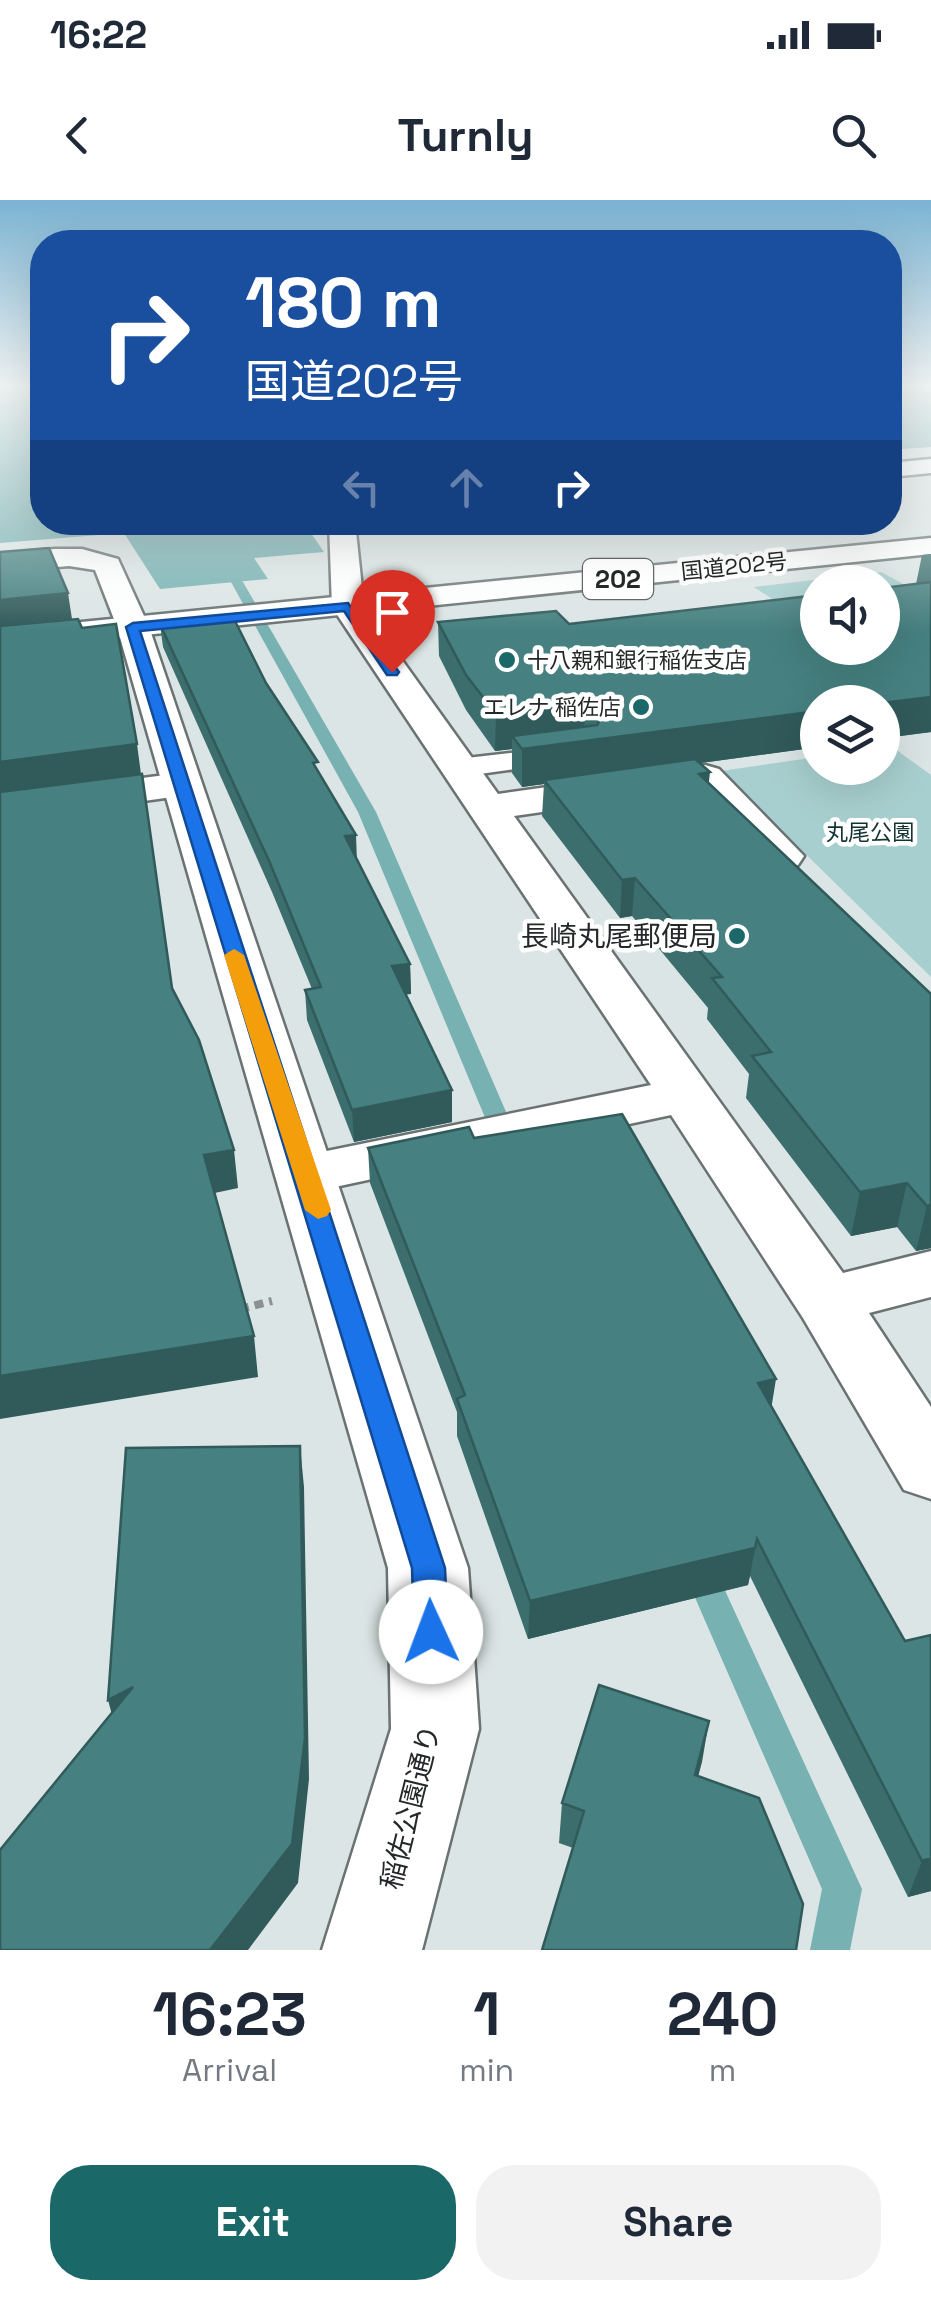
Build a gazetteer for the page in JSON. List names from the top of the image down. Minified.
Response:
{"streets":{"main road":["国道202号","202","稲佐公園通り"]},"crossings":[["国道202号","稲佐公園通り"]],"parks":["丸尾公園"],"places":["十八親和銀行稲佐支店","エレナ 稲佐店","長崎丸尾郵便局"],"page":{"status":"16:22","header":"Turnly","turn":["180 m","国道202号"],"eta":["16:23","Arrival","1","min","240","m"],"buttons":["Exit","Share"]}}
